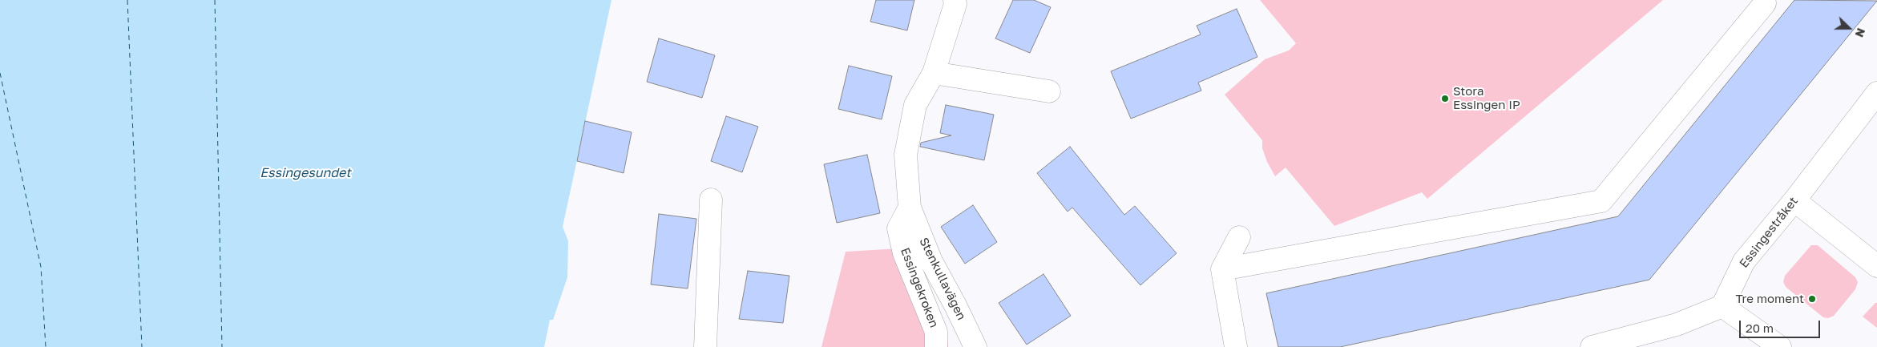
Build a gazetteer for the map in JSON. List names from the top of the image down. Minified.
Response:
{"streets":{"street":["Essingestråket","Stenkullavägen","Essingekroken"]},"crossings":[["Stenkullavägen","Essingekroken"]],"water":["Essingesundet"],"places":["Stora Essingen IP","Tre moment"],"scale_bar":"20 m","north":"right"}
